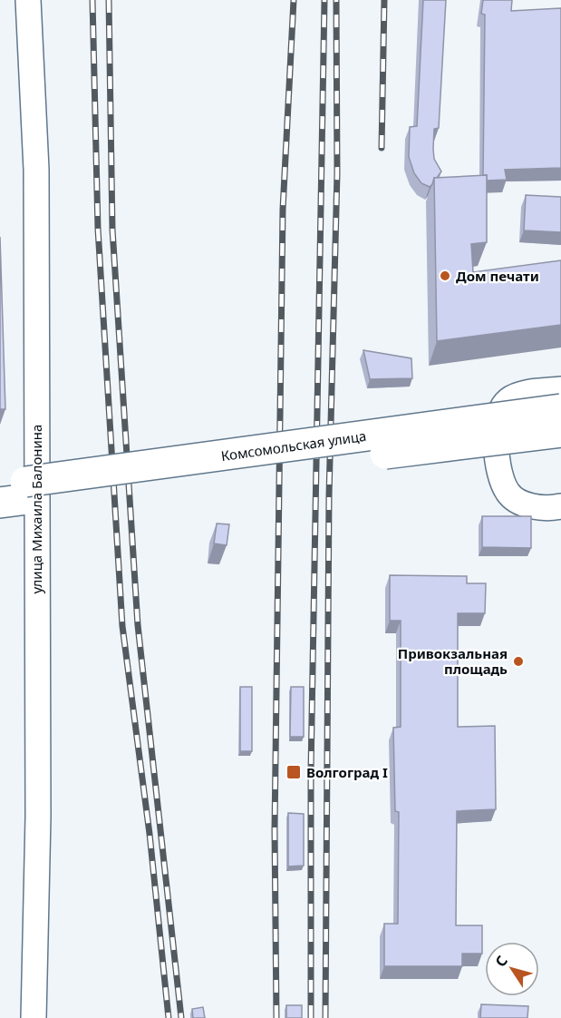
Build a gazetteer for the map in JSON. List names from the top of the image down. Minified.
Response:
{"streets":{"main road":["Комсомольская улица"],"street":["улица Михаила Балонина"]},"places":{"other":["Дом печати","Привокзальная площадь"],"transit":["Волгоград I"]},"north":"top left"}
